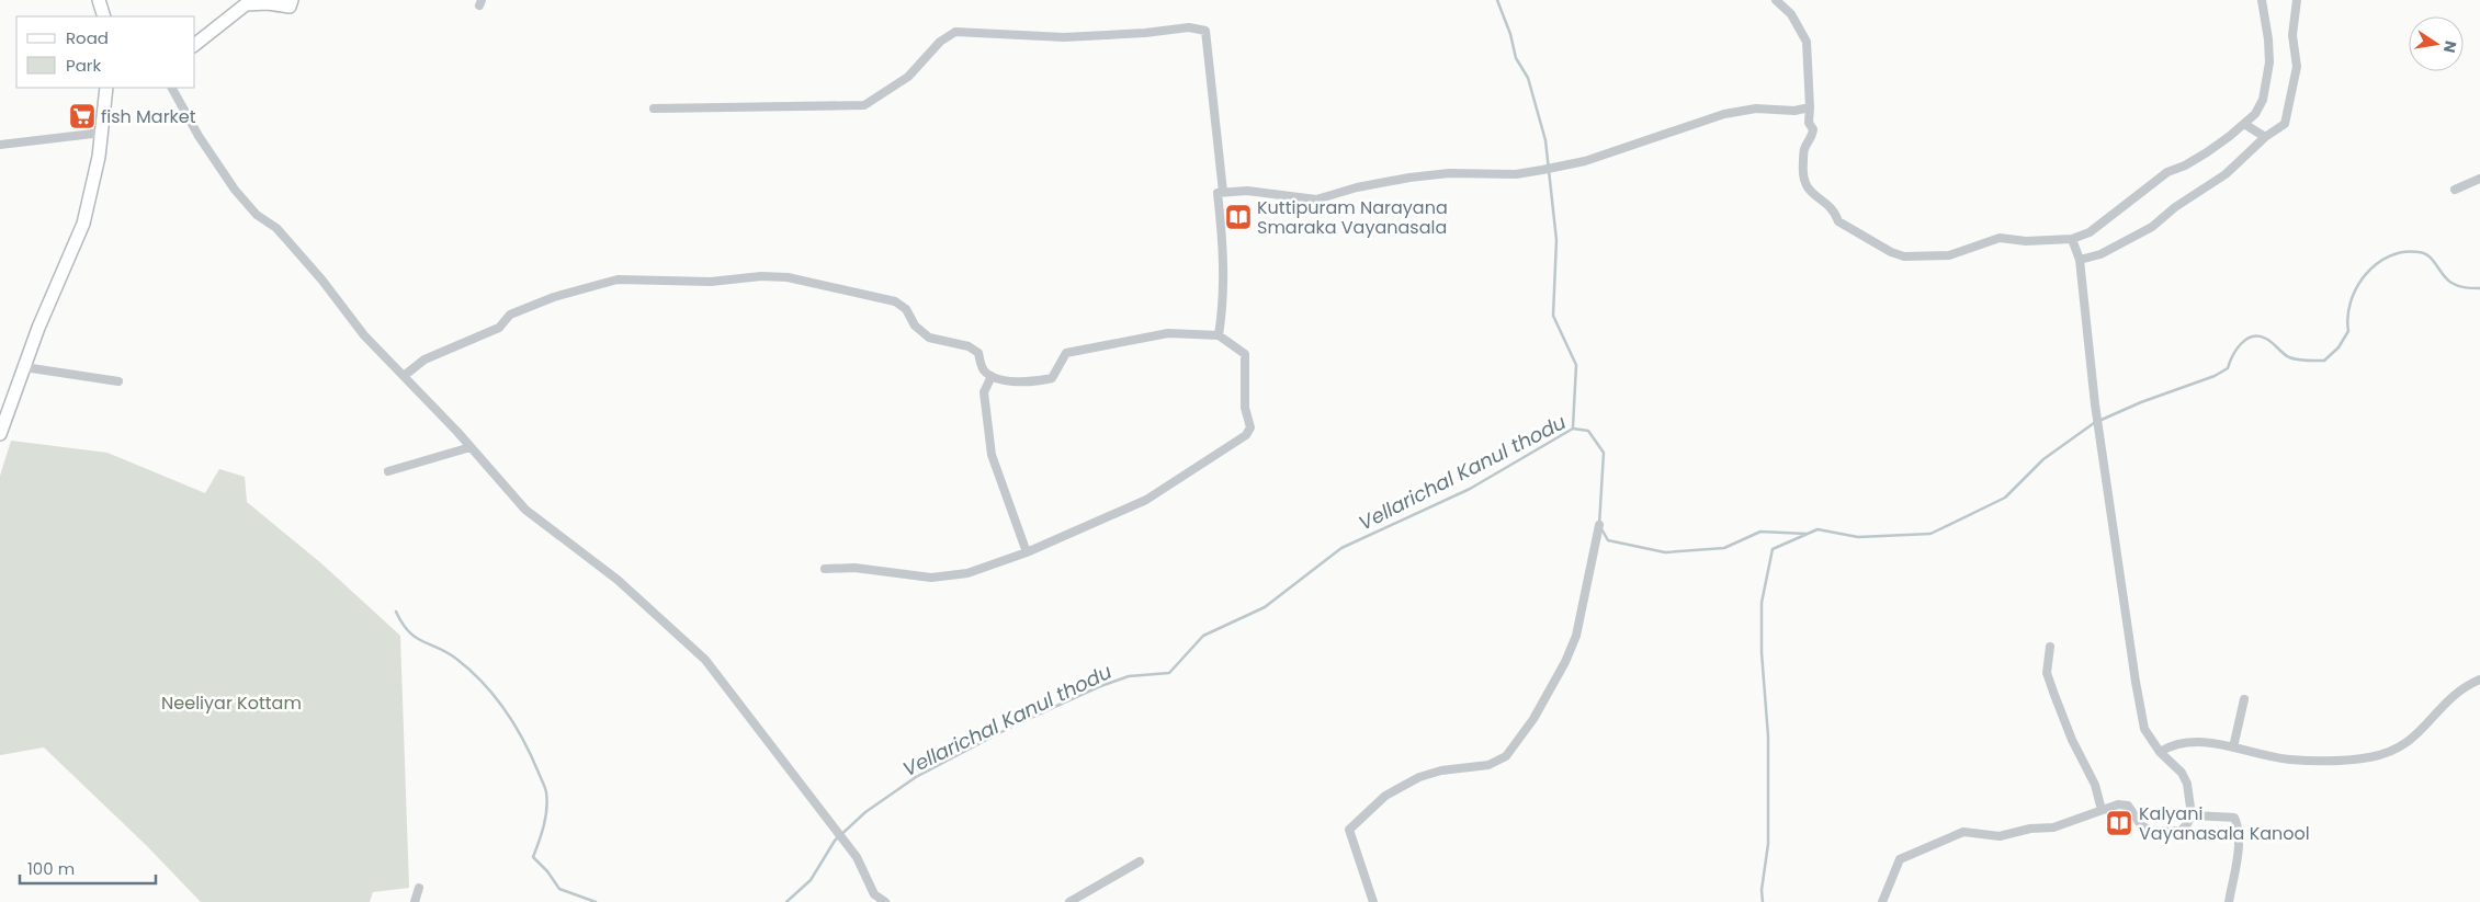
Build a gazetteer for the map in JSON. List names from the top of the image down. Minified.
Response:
{"water":["Vellarichal Kanul thodu"],"parks":["Neeliyar Kottam"],"places":{"supermarket":["fish Market"],"library":["Kuttipuram Narayana Smaraka Vayanasala","Kalyani Vayanasala Kanool"]},"legend":["Road","Park"],"scale_bar":"100 m","north":"right"}
